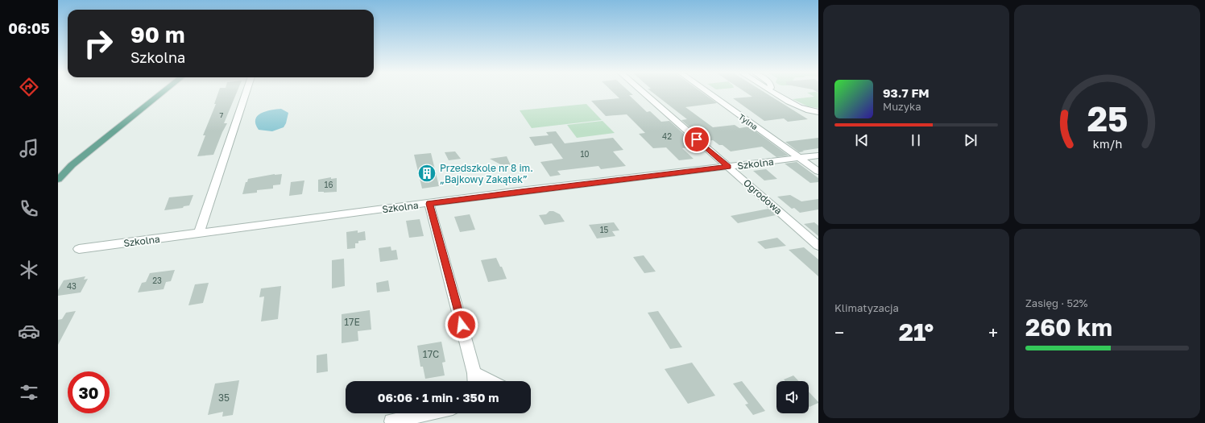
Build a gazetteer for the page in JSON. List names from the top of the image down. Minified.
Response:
{"streets":{"street":["Tylna","Szkolna","Ogrodowa"]},"crossings":[["Tylna","Szkolna"],["Szkolna","Ogrodowa"]],"places":{"building":["Przedszkole nr 8 im. „Bajkowy Zakątek”"]},"house_numbers":["7","42","10","16","15","23","43","17E","17C","35"],"page":{"tabs":"06:05","turn":["90 m","Szkolna"],"song":["93.7 FM","Muzyka"],"tile":["Klimatyzacja",["Zasięg · 52%","260 km"]],"heat":["−","21°","+"],"limit":"30","trip":"06:06 · 1 min · 350 m","gauge":["25","km/h"]}}
